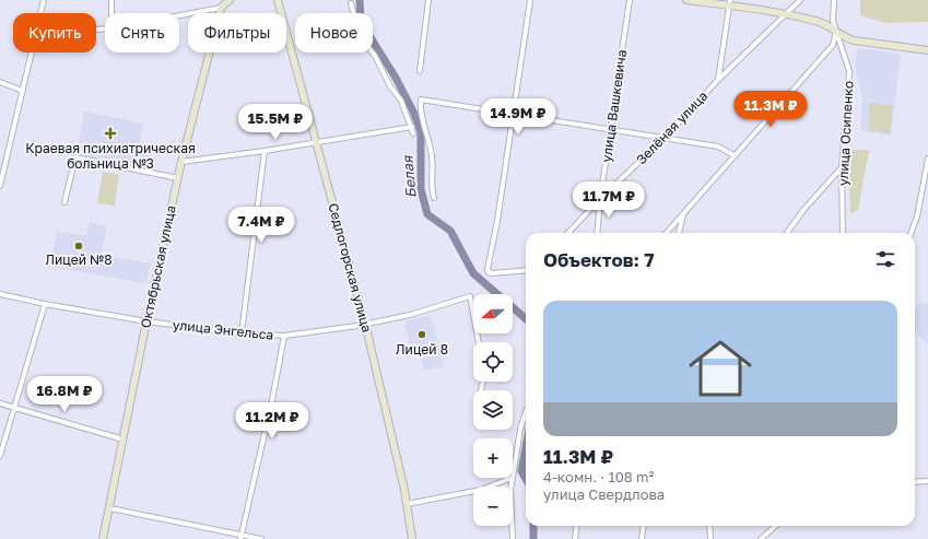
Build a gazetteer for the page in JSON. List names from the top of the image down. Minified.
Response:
{"streets":{"main road":["Октябрьская улица","Седлогорская улица"],"street":["улица Вашкевича","Зелёная улица","улица Осипенко","улица Энгельса"]},"crossings":[["улица Вашкевича","Зелёная улица"],["Октябрьская улица","улица Энгельса"],["Седлогорская улица","улица Энгельса"]],"water":["Белая"],"places":{"health":["Краевая психиатрическая больница №3"],"other":["Лицей №8","Лицей 8"]},"north":"left","page":{"chip":["Купить","Снять","Фильтры","Новое"],"price":["11.3M ₽","14.9M ₽","15.5M ₽","11.7M ₽","7.4M ₽","16.8M ₽","11.2M ₽"],"heading":"Объектов: 7","list":[{"name":"11.3M ₽","note":"4-комн. · 108 m² · улица Свердлова"}],"map_buttons":["+","−"]}}
